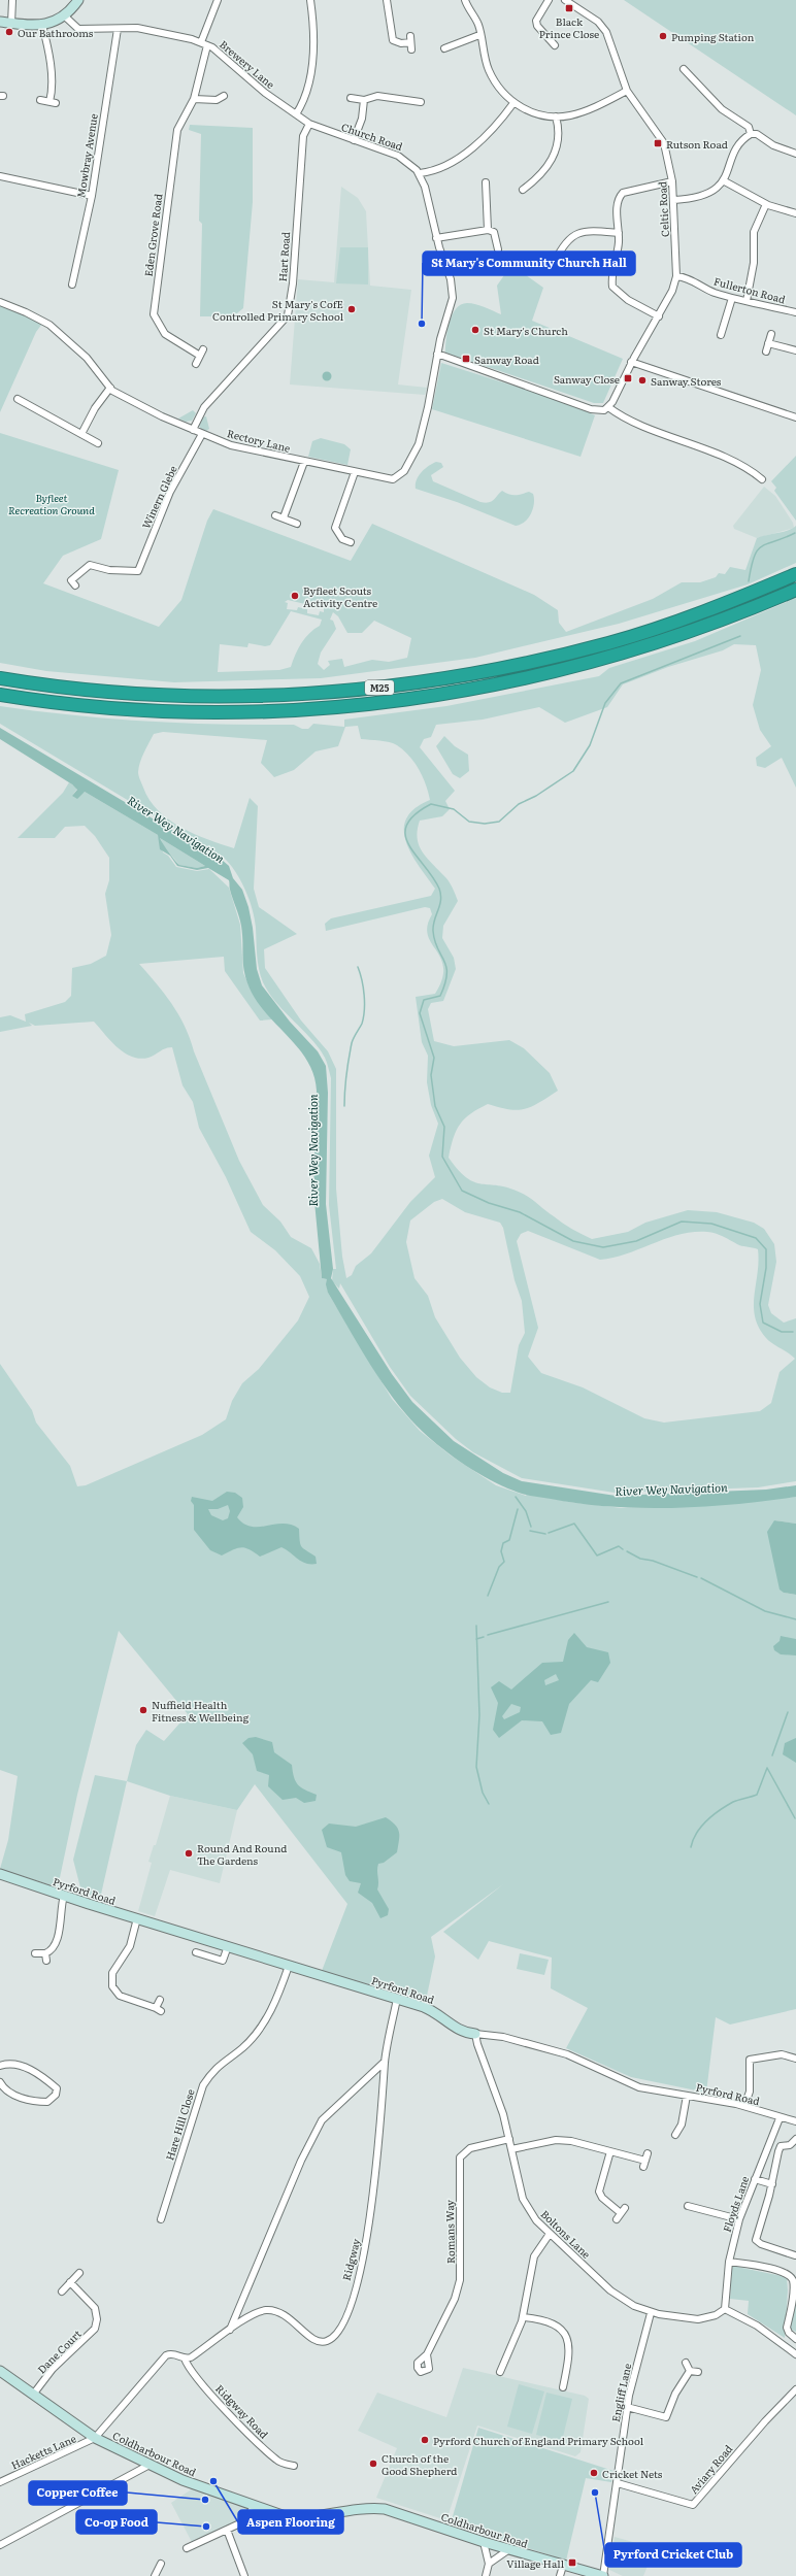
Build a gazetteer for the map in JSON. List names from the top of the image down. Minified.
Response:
{"streets":{"highway":["M25"],"main road":["Pyrford Road","Coldharbour Road"],"street":["Brewery Lane","Church Road","Mowbray Avenue","Celtic Road","Eden Grove Road","Hart Road","Fullerton Road","Rectory Lane","Winern Glebe","Hare Hill Close","Floyds Lane","Romans Way","Boltons Lane","Ridgway","Dane Court","Engliff Lane","Ridgway Road","Hacketts Lane","Aviary Road"]},"crossings":[["Brewery Lane","Church Road"],["Brewery Lane","Mowbray Avenue"],["Brewery Lane","Eden Grove Road"],["Church Road","Hart Road"],["Celtic Road","Fullerton Road"],["Hart Road","Rectory Lane"],["Rectory Lane","Winern Glebe"],["Pyrford Road","Hare Hill Close"],["Pyrford Road","Floyds Lane"],["Pyrford Road","Boltons Lane"],["Pyrford Road","Ridgway"],["Floyds Lane","Boltons Lane"],["Romans Way","Boltons Lane"],["Boltons Lane","Engliff Lane"],["Ridgway","Ridgway Road"],["Dane Court","Coldharbour Road"],["Engliff Lane","Coldharbour Road"],["Engliff Lane","Aviary Road"],["Hacketts Lane","Coldharbour Road"]],"water":["River Wey Navigation"],"parks":["Byfleet Recreation Ground"],"places":{"transit":["Black Prince Close","Rutson Road","Sanway Road","Sanway Close","Village Hall"],"other":["Our Bathrooms","Pumping Station","St Mary's CofE Controlled Primary School","St Mary's Community Church Hall","St Mary's Church","Sanway Stores","Byfleet Scouts Activity Centre","Nuffield Health Fitness & Wellbeing","Round And Round The Gardens","Pyrford Church of England Primary School","Church of the Good Shepherd","Cricket Nets","Aspen Flooring","Pyrford Cricket Club","Copper Coffee","Co-op Food"]}}
